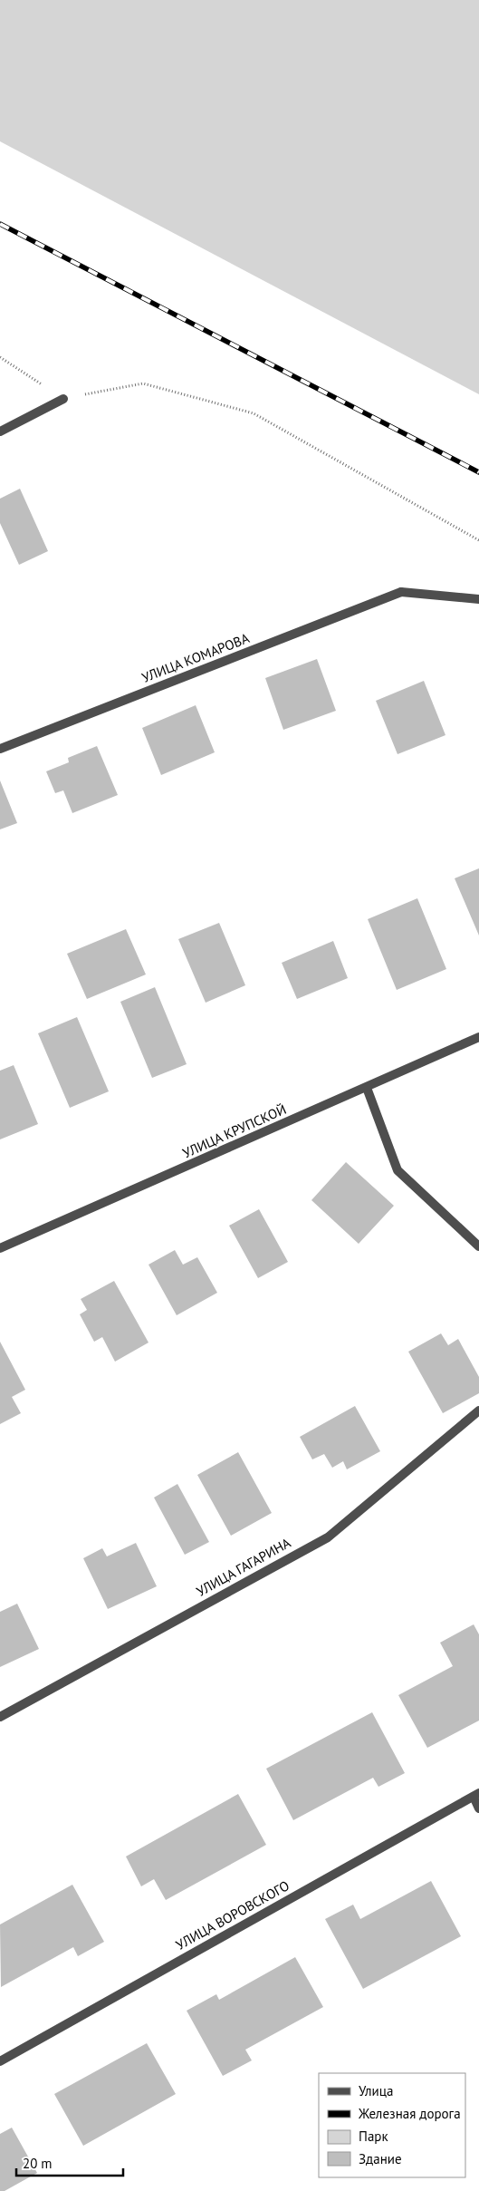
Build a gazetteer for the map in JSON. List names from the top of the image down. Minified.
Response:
{"streets":{"street":["УЛИЦА КОМАРОВА","УЛИЦА КРУПСКОЙ","УЛИЦА ГАГАРИНА","УЛИЦА ВОРОВСКОГО"]},"legend":["Улица","Железная дорога","Парк","Здание"],"scale_bar":"20 m"}
